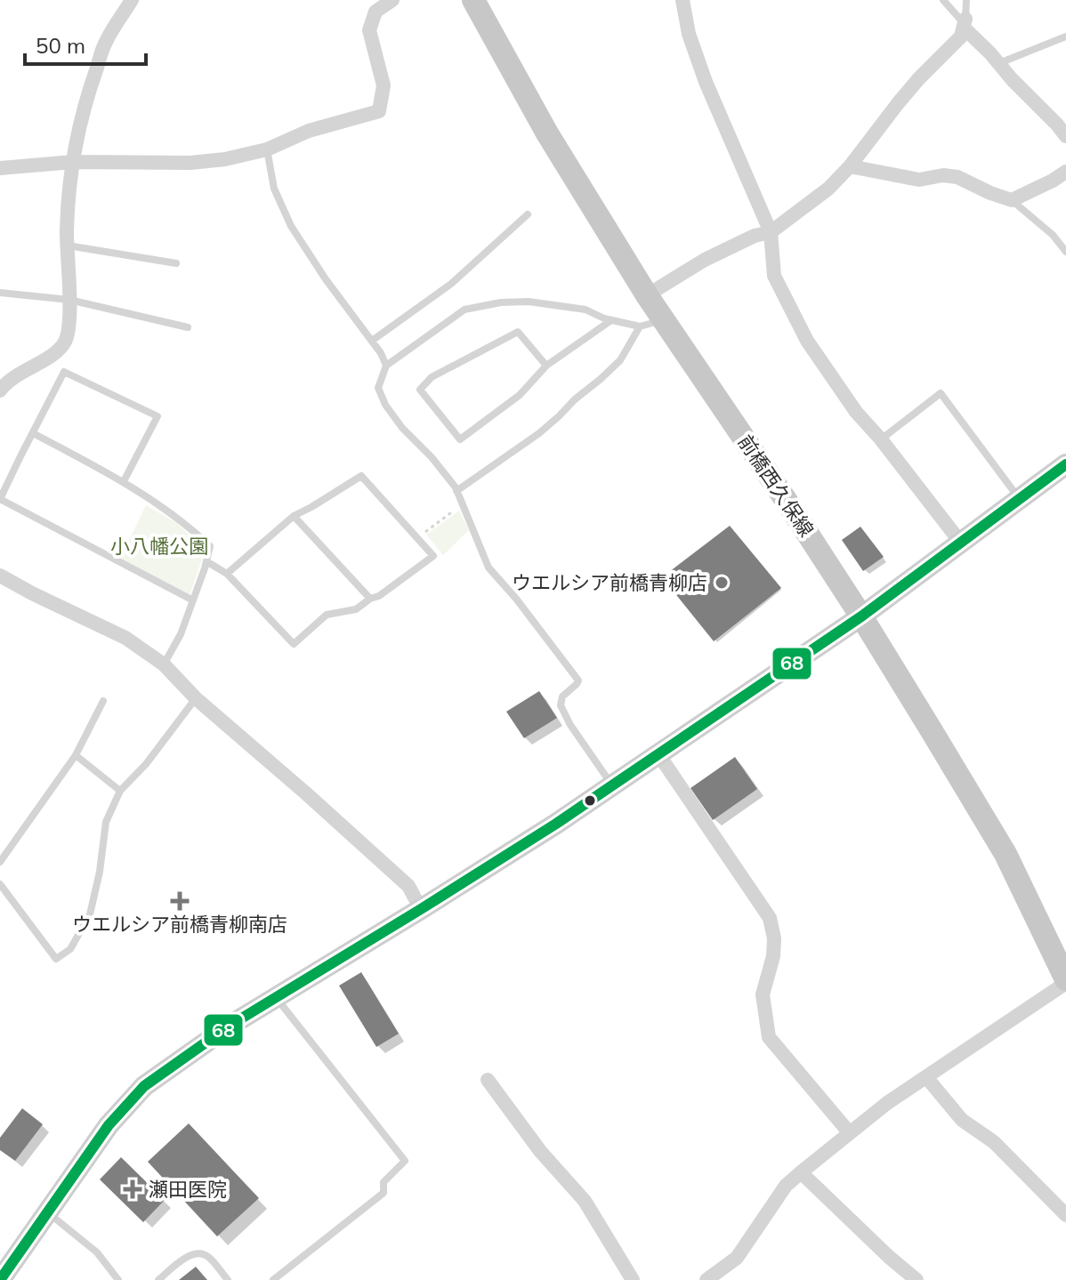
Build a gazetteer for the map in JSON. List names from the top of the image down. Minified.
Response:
{"streets":{"main road":["前橋西久保線"]},"parks":["小八幡公園"],"places":{"other":["ウエルシア前橋青柳店"],"health":["ウエルシア前橋青柳南店","瀬田医院"]},"lines":["transit line 68"],"scale_bar":"50 m"}
